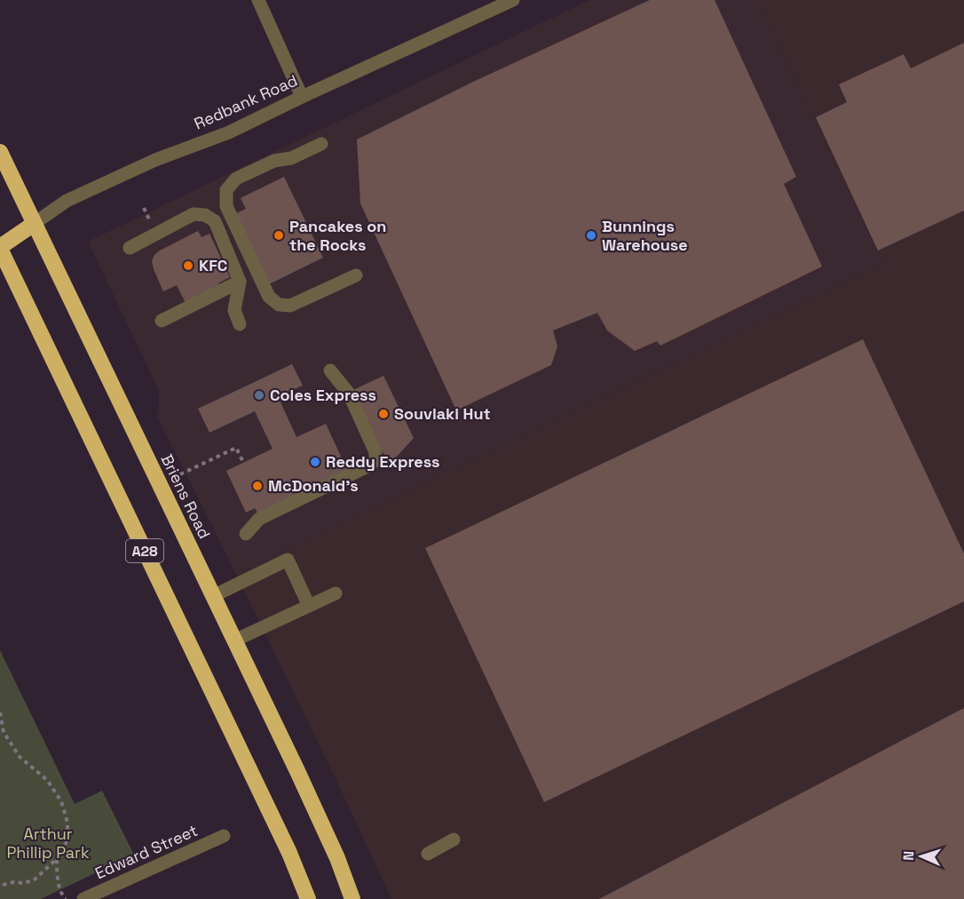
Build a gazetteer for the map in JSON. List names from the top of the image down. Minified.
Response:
{"streets":{"highway":["Redbank Road","Briens Road","A28"],"street":["Edward Street"]},"crossings":[["Redbank Road","Briens Road"],["Redbank Road","A28"],["Briens Road","A28"]],"parks":["Arthur Phillip Park"],"places":["Pancakes on the Rocks","Bunnings Warehouse","KFC","Coles Express","Souvlaki Hut","Reddy Express","McDonald's"],"north":"left"}
